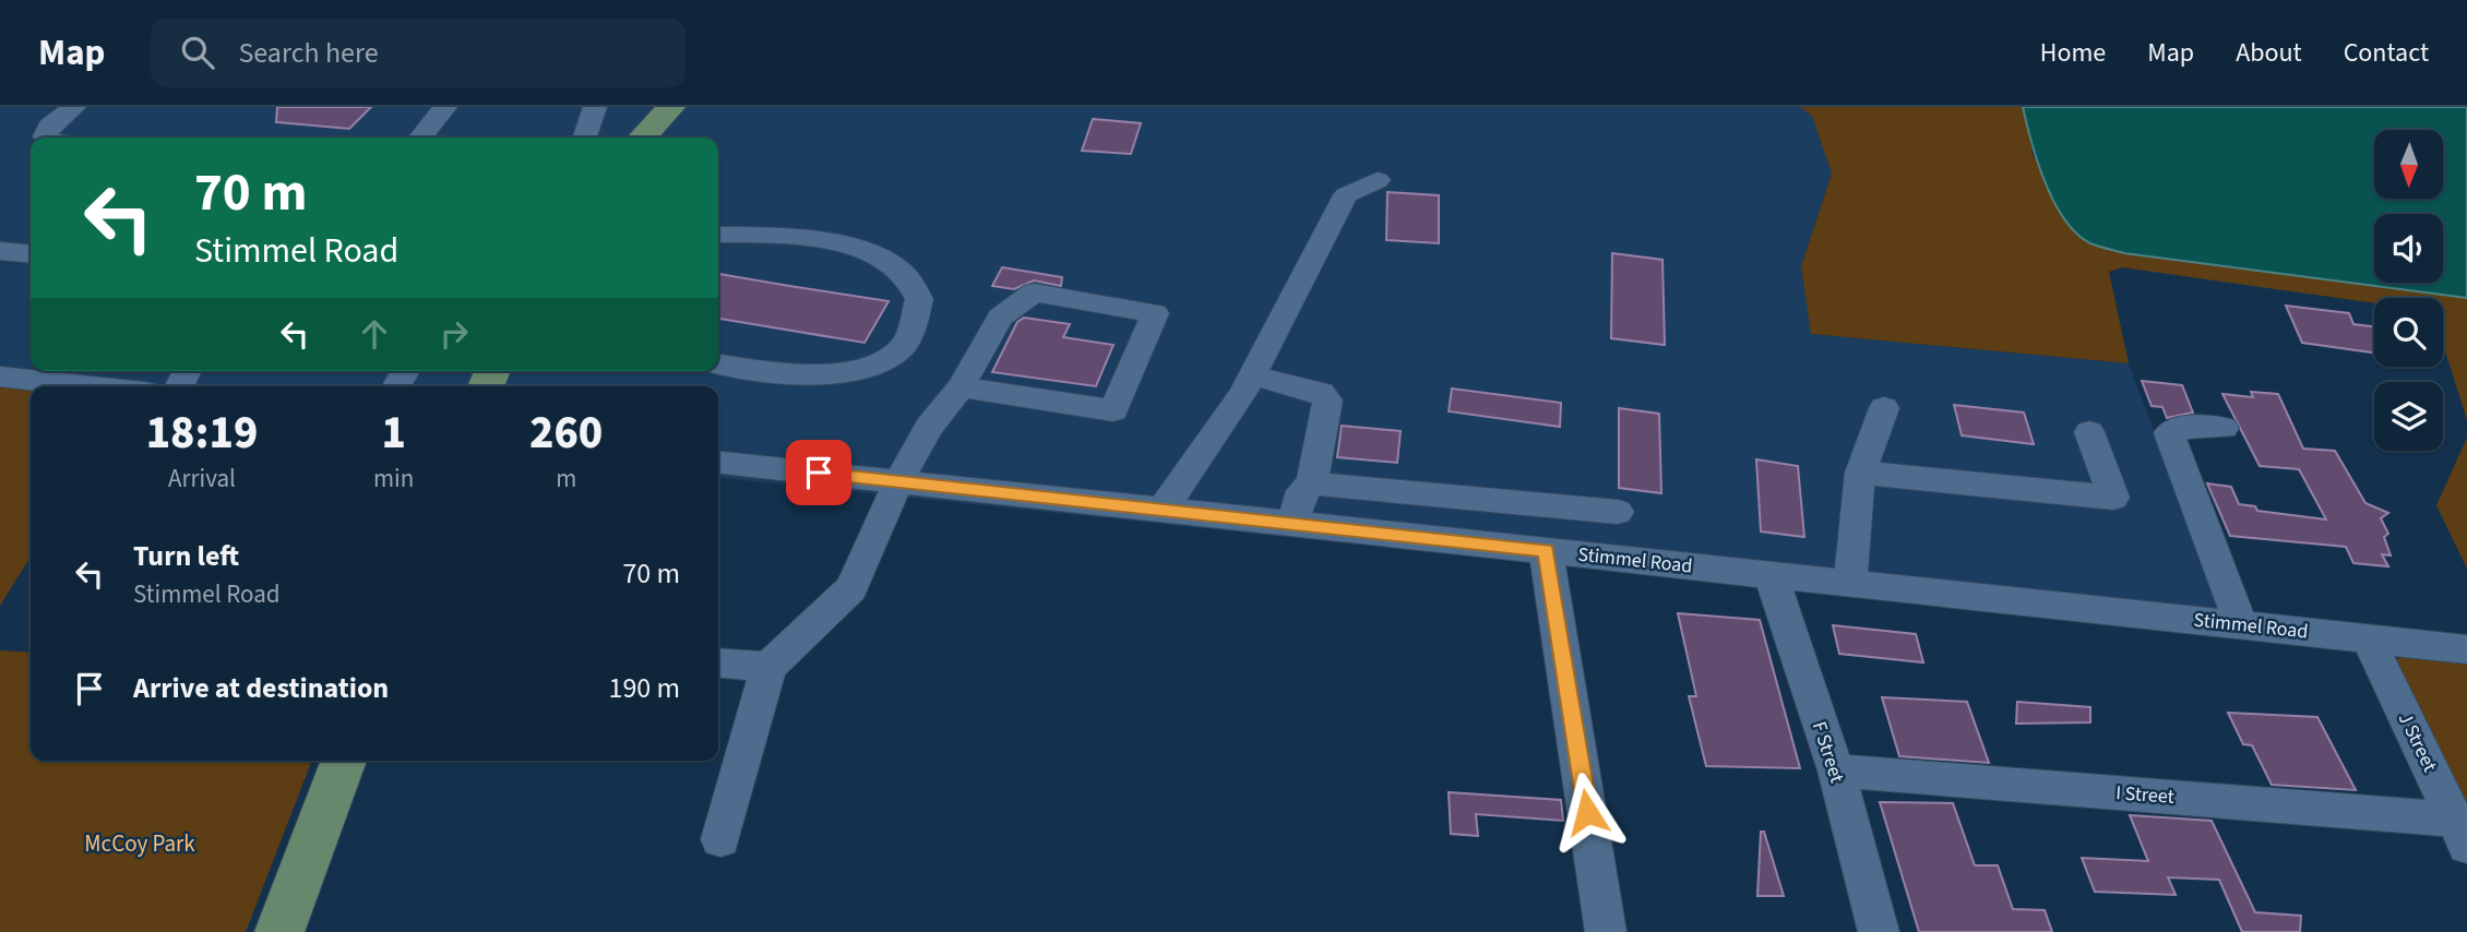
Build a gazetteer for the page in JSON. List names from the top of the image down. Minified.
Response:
{"streets":{"street":["Stimmel Road","J Street","F Street","I Street"]},"crossings":[["Stimmel Road","J Street"],["Stimmel Road","F Street"],["J Street","I Street"],["F Street","I Street"]],"parks":["McCoy Park"],"north":"bottom","page":{"header":"Map","search":"Search here","nav":["Home","Map","About","Contact"],"turn":["70 m","Stimmel Road"],"eta":["18:19","Arrival","1","min","260","m"],"list":[{"name":"Turn left","note":"Stimmel Road","value":"70 m"},{"name":"Arrive at destination","value":"190 m"}]}}
